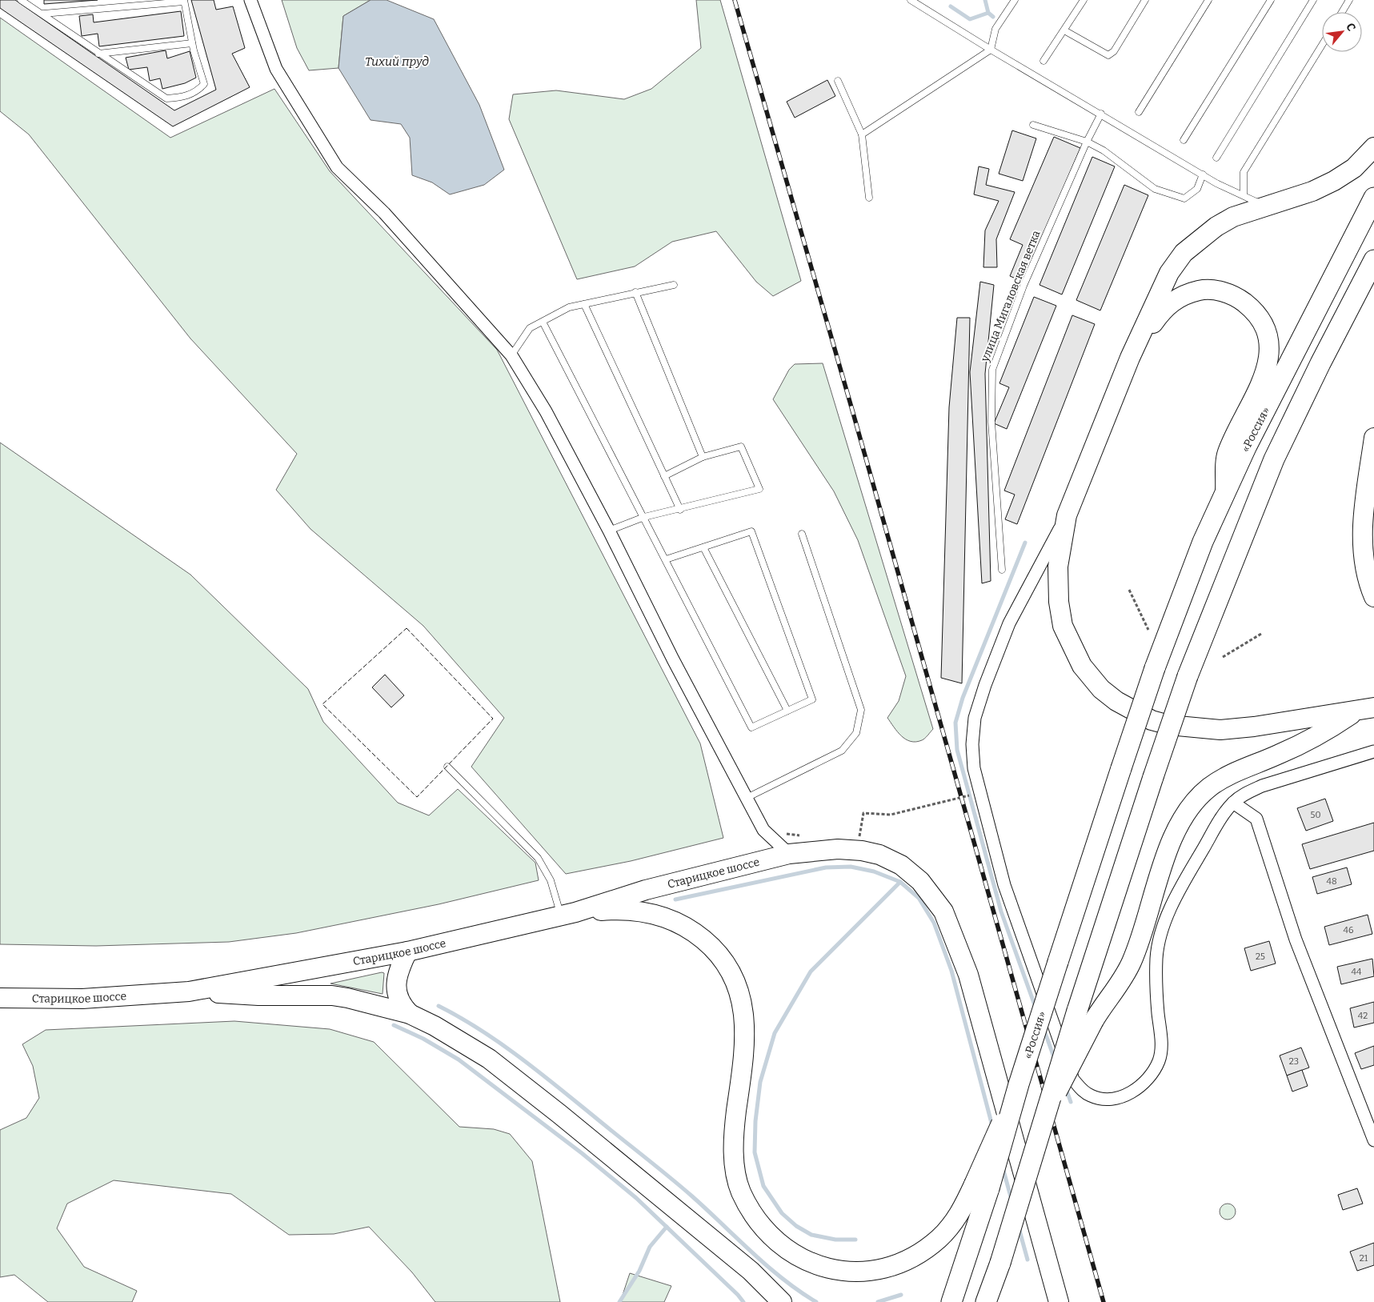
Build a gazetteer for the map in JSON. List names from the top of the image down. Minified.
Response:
{"streets":{"highway":["«Россия»"],"main road":["Старицкое шоссе"],"lane":["улица Мигаловская ветка"]},"water":["Тихий пруд"],"house_numbers":["50","48","46","25","44","42","23","21"],"north":"top right"}
